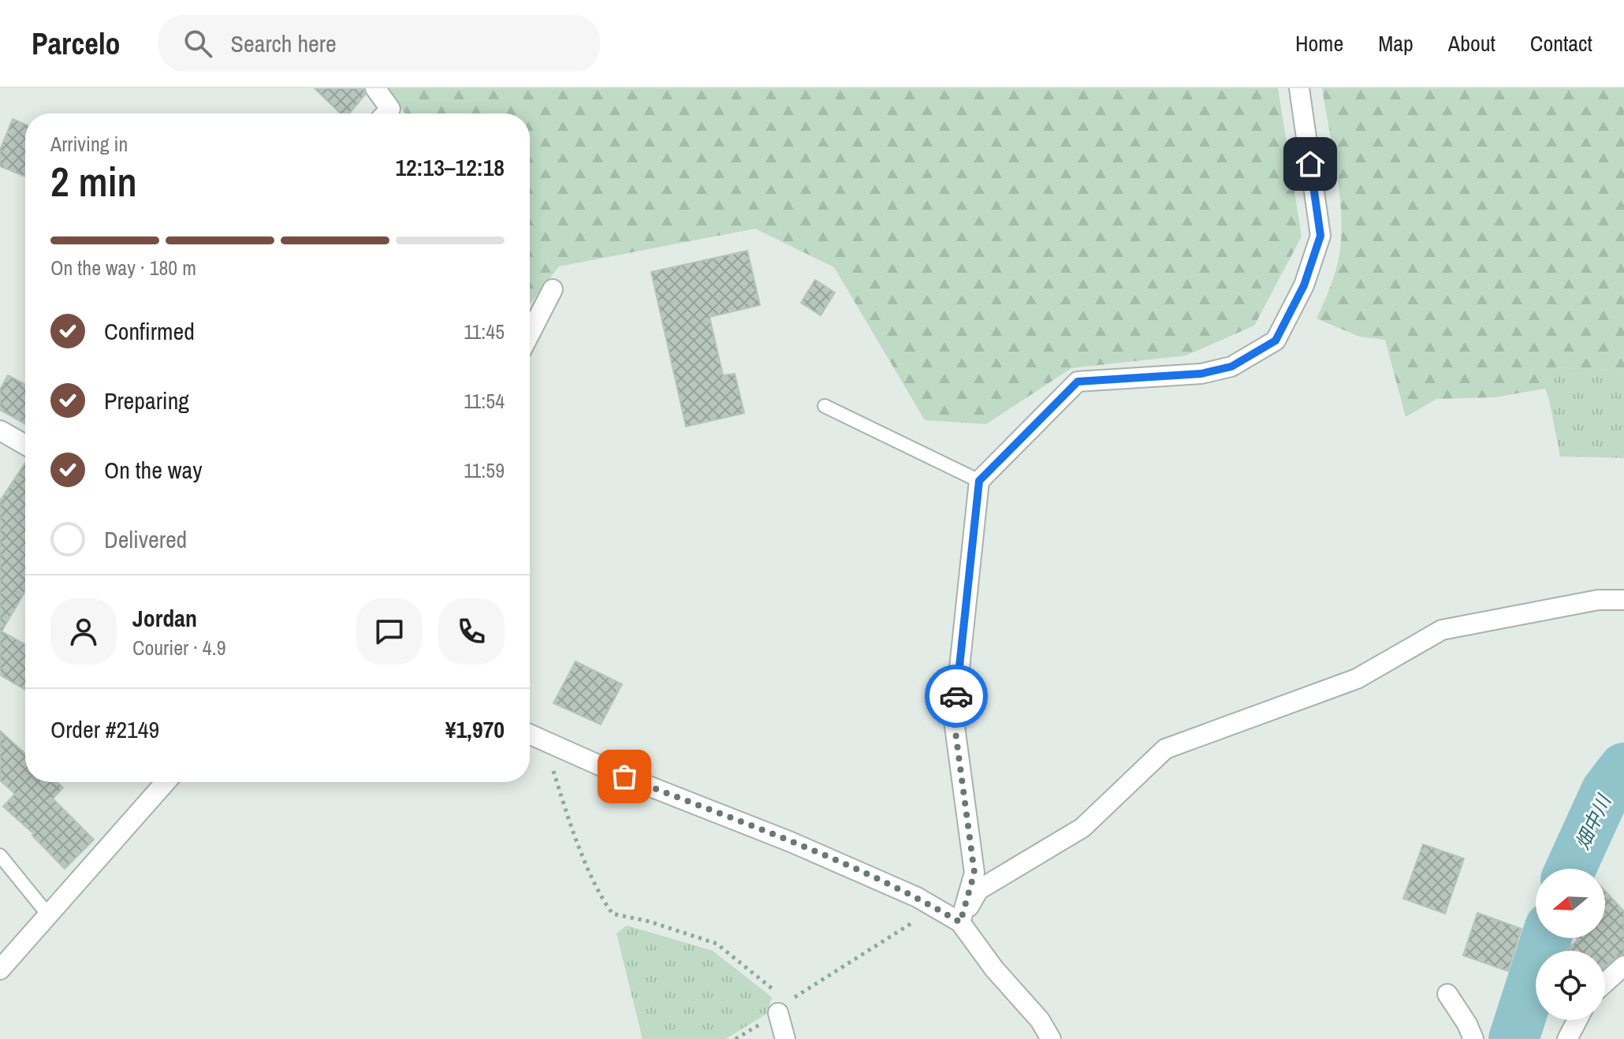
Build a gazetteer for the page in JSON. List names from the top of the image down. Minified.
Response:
{"water":["畑中川"],"north":"left","page":{"header":"Parcelo","search":"Search here","nav":["Home","Map","About","Contact"],"heading":["2 min","Arriving in","12:13–12:18"],"panel":["Jordan","Courier · 4.9","Order #2149","¥1,970"],"bar":"On the way · 180 m","list":[["Confirmed","11:45"],["Preparing","11:54"],["On the way","11:59"],"Delivered"]}}
